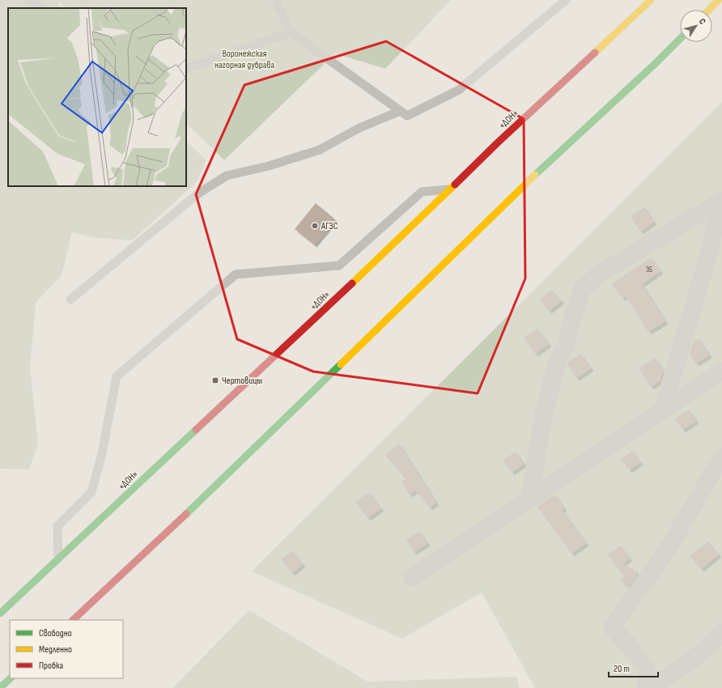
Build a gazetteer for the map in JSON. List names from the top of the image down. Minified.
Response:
{"streets":{"highway":["«ДОН»"]},"parks":["Воронежская нагорная дубрава"],"places":{"other":["АГЗС"],"transit":["Чертовицы"]},"house_numbers":["35"],"legend":["Свободно","Медленно","Пробка"],"scale_bar":"20 m","north":"top right"}
